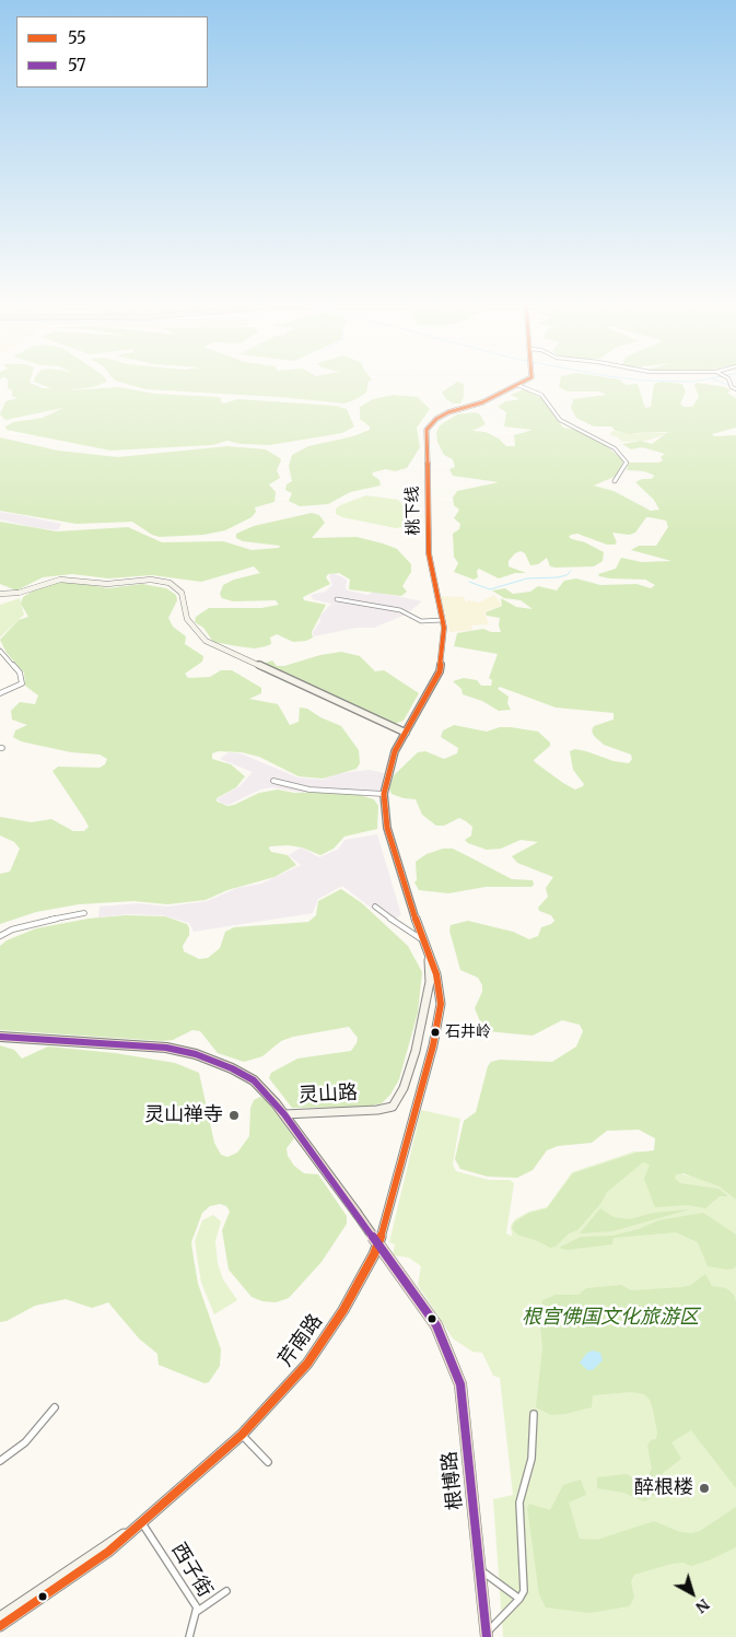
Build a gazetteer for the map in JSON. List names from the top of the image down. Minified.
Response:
{"streets":{"highway":["灵山路","根博路"],"main road":["桃下线","芹南路"],"street":["西子街"]},"crossings":[["桃下线","灵山路"],["桃下线","芹南路"],["灵山路","芹南路"],["灵山路","根博路"],["芹南路","西子街"]],"parks":["根宫佛国文化旅游区"],"places":["石井岭","灵山禅寺","醉根楼"],"lines":["transit line 55","transit line 57"],"legend":["55","57"],"north":"bottom right"}
